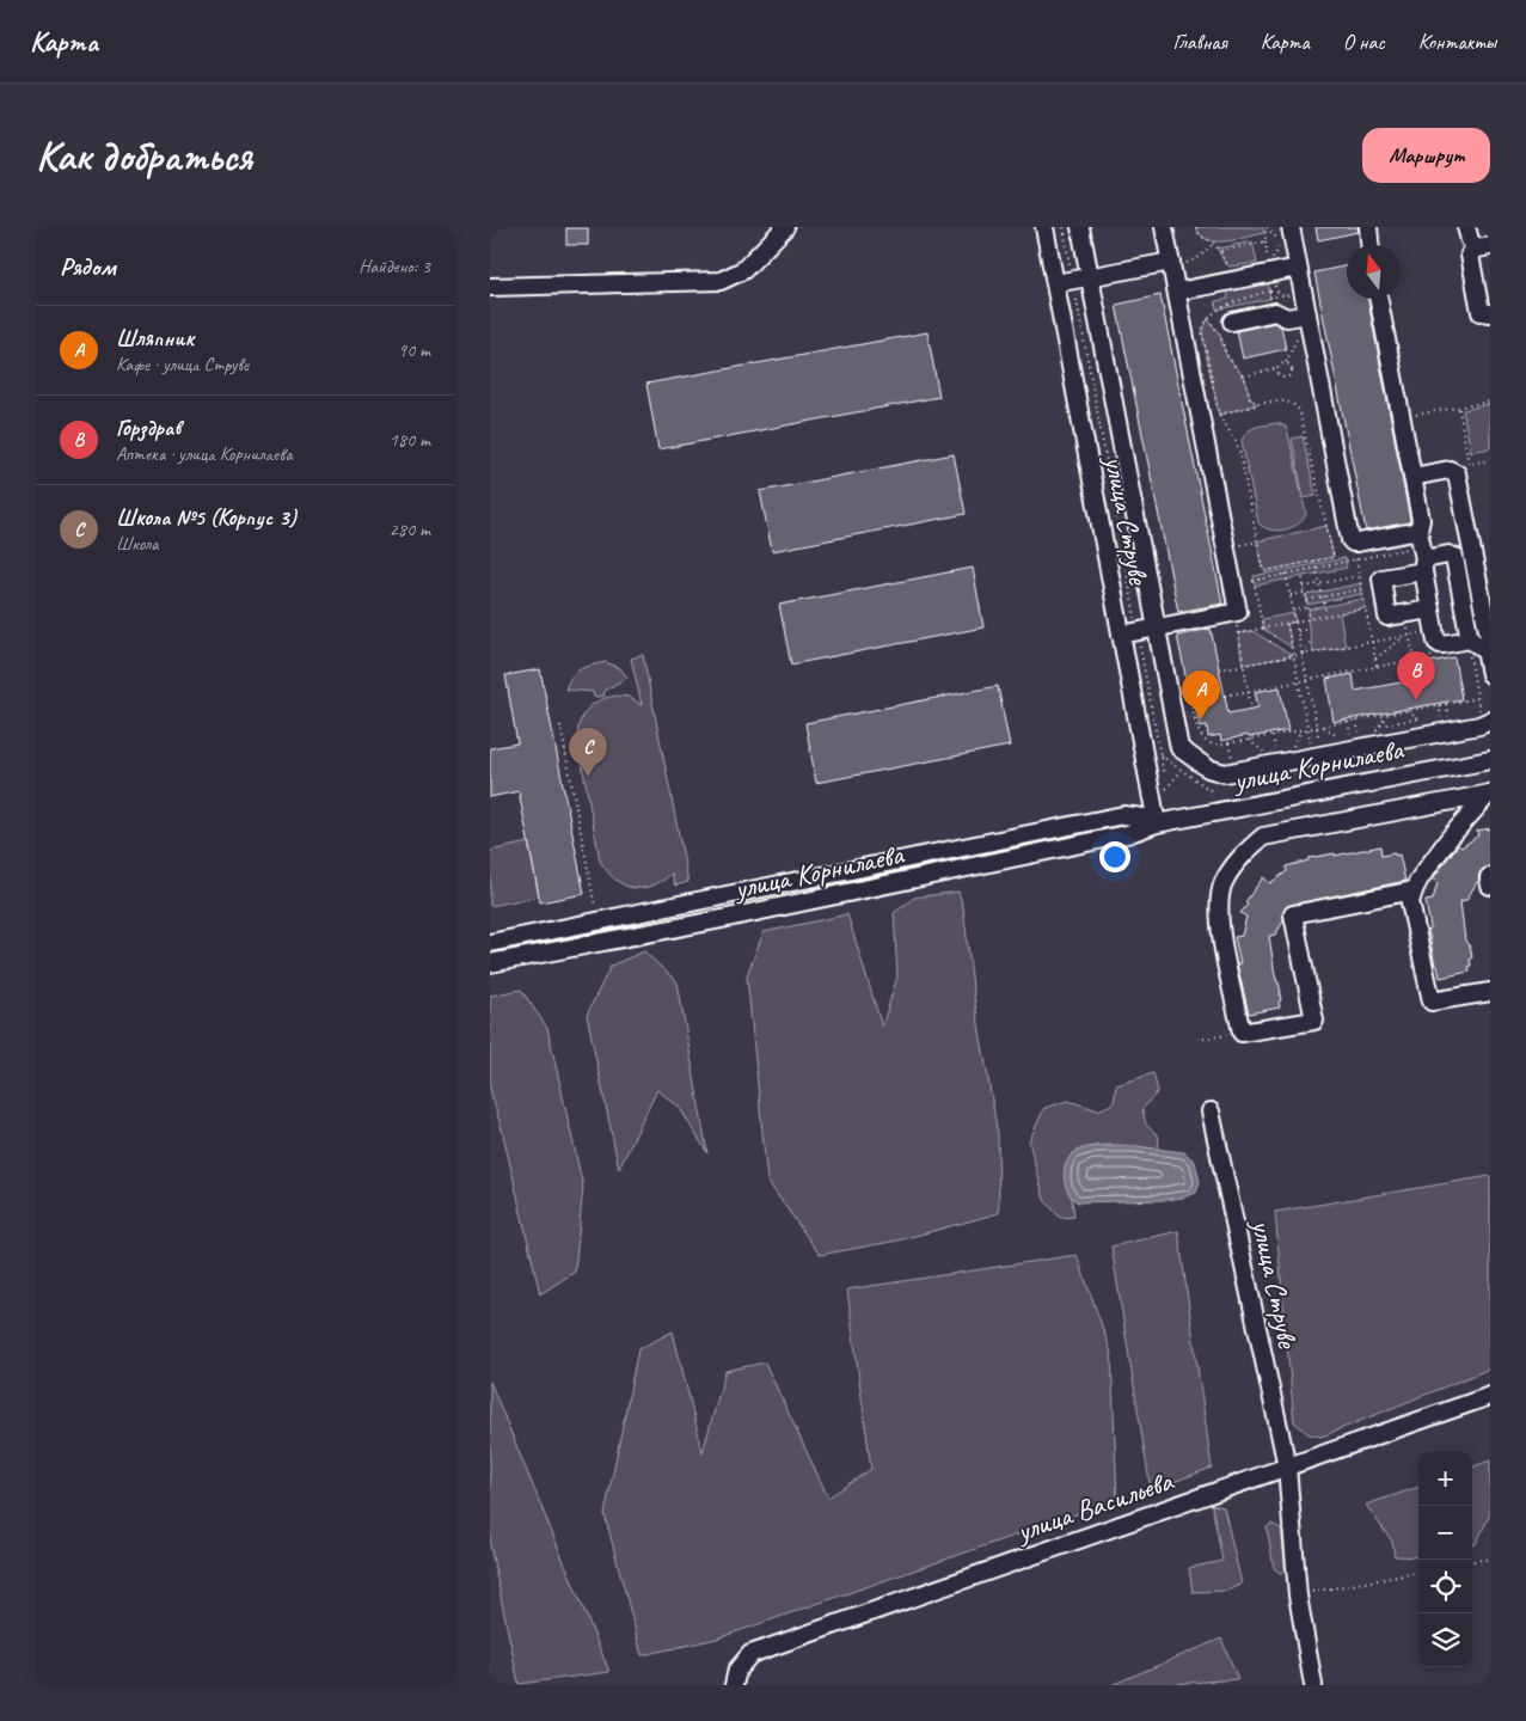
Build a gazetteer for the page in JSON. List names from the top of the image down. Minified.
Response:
{"streets":{"street":["улица Струве","улица Корнилаева","улица Васильева"]},"crossings":[["улица Струве","улица Корнилаева"],["улица Струве","улица Васильева"]],"north":"top","page":{"header":"Карта","nav":["Главная","Карта","О нас","Контакты"],"buttons":"Маршрут","title":"Как добраться","heading":["Рядом","Найдено: 3"],"list":[{"mark":"A","name":"Шляпник","note":"Кафе · улица Струве","value":"90 m"},{"mark":"B","name":"Горздрав","note":"Аптека · улица Корнилаева","value":"180 m"},{"mark":"C","name":"Школа №5 (Корпус 3)","note":"Школа","value":"280 m"}],"pins":["B","A","C"],"map_buttons":["+","−"]}}
